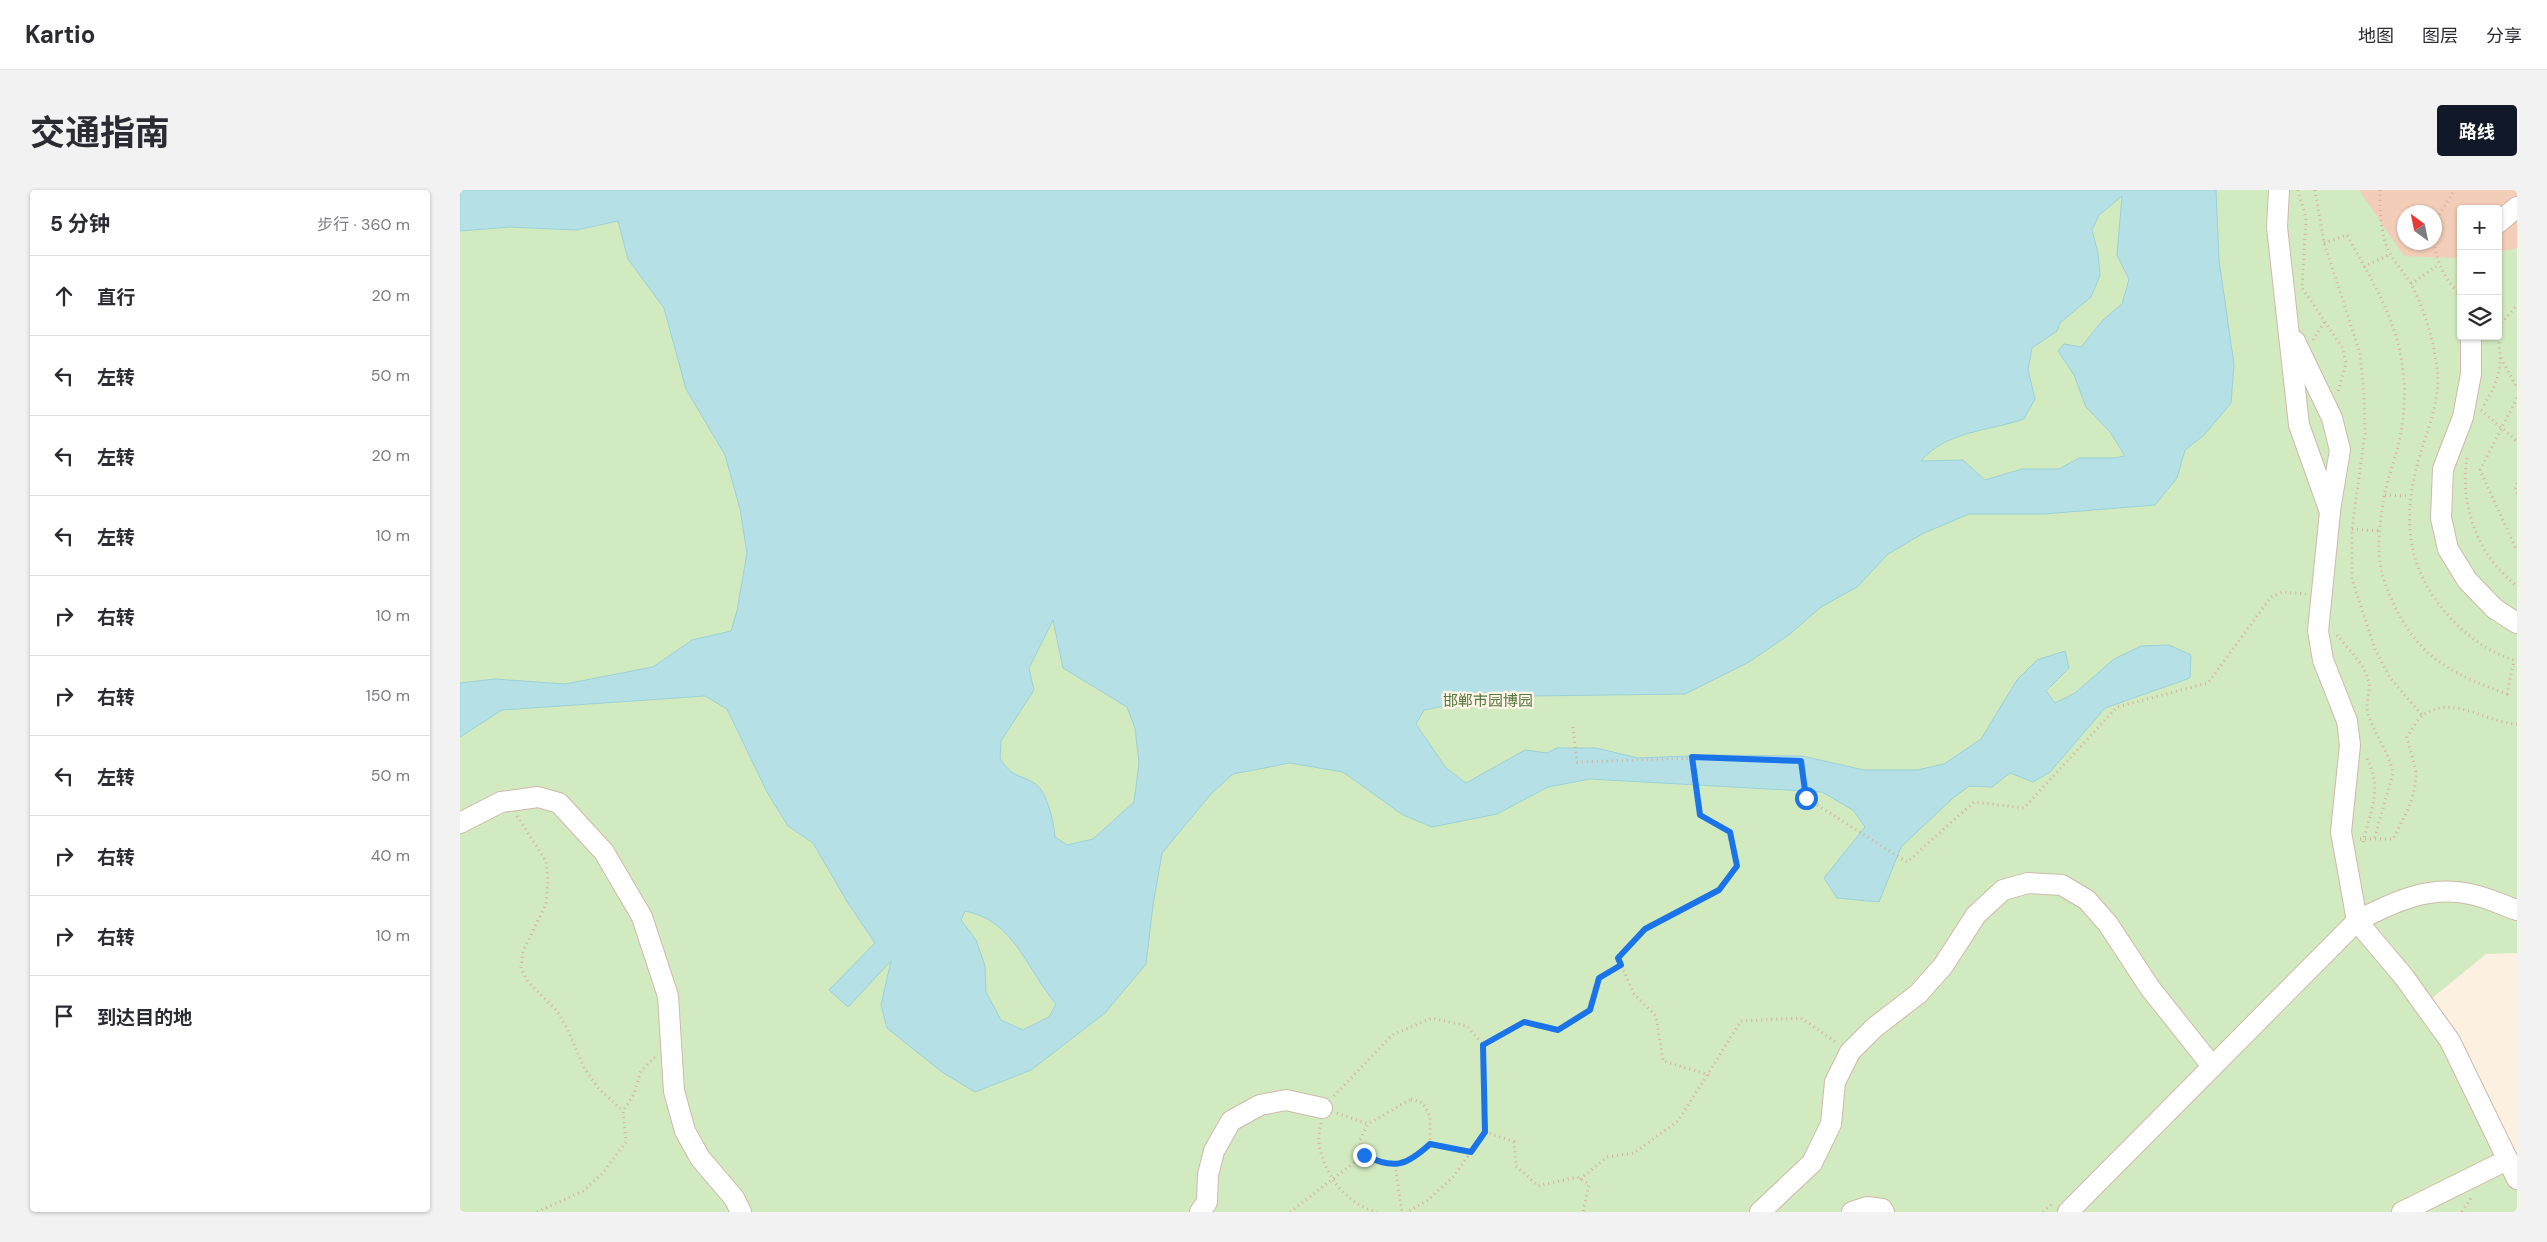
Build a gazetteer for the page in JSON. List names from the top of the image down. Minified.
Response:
{"parks":["邯郸市园博园"],"north":"top left","page":{"header":"Kartio","nav":["地图","图层","分享"],"title":"交通指南","buttons":"路线","heading":["5 分钟","步行 · 360 m"],"map_buttons":["+","−"],"list":[["直行","20 m"],["左转","50 m"],["左转","20 m"],["左转","10 m"],["右转","10 m"],["右转","150 m"],["左转","50 m"],["右转","40 m"],["右转","10 m"],"到达目的地"]}}
